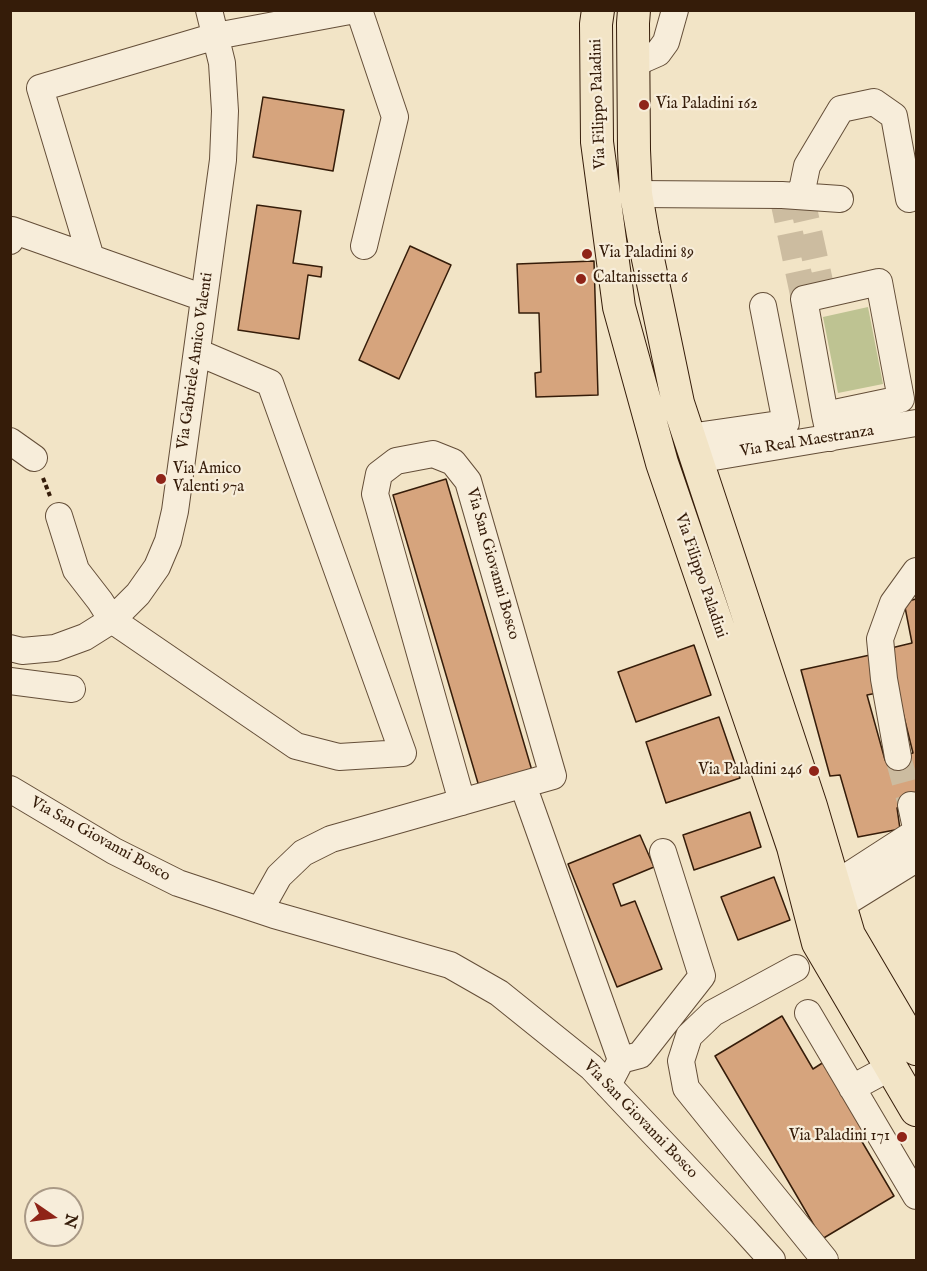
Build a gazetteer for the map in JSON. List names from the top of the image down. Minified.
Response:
{"streets":{"main road":["Via Filippo Paladini"],"street":["Via Gabriele Amico Valenti","Via Real Maestranza","Via San Giovanni Bosco"]},"crossings":[["Via Filippo Paladini","Via Real Maestranza"]],"places":["Via Paladini 162","Via Paladini 89","Caltanissetta 6","Via Amico Valenti 97a","Via Paladini 246","Via Paladini 171"],"north":"right"}
